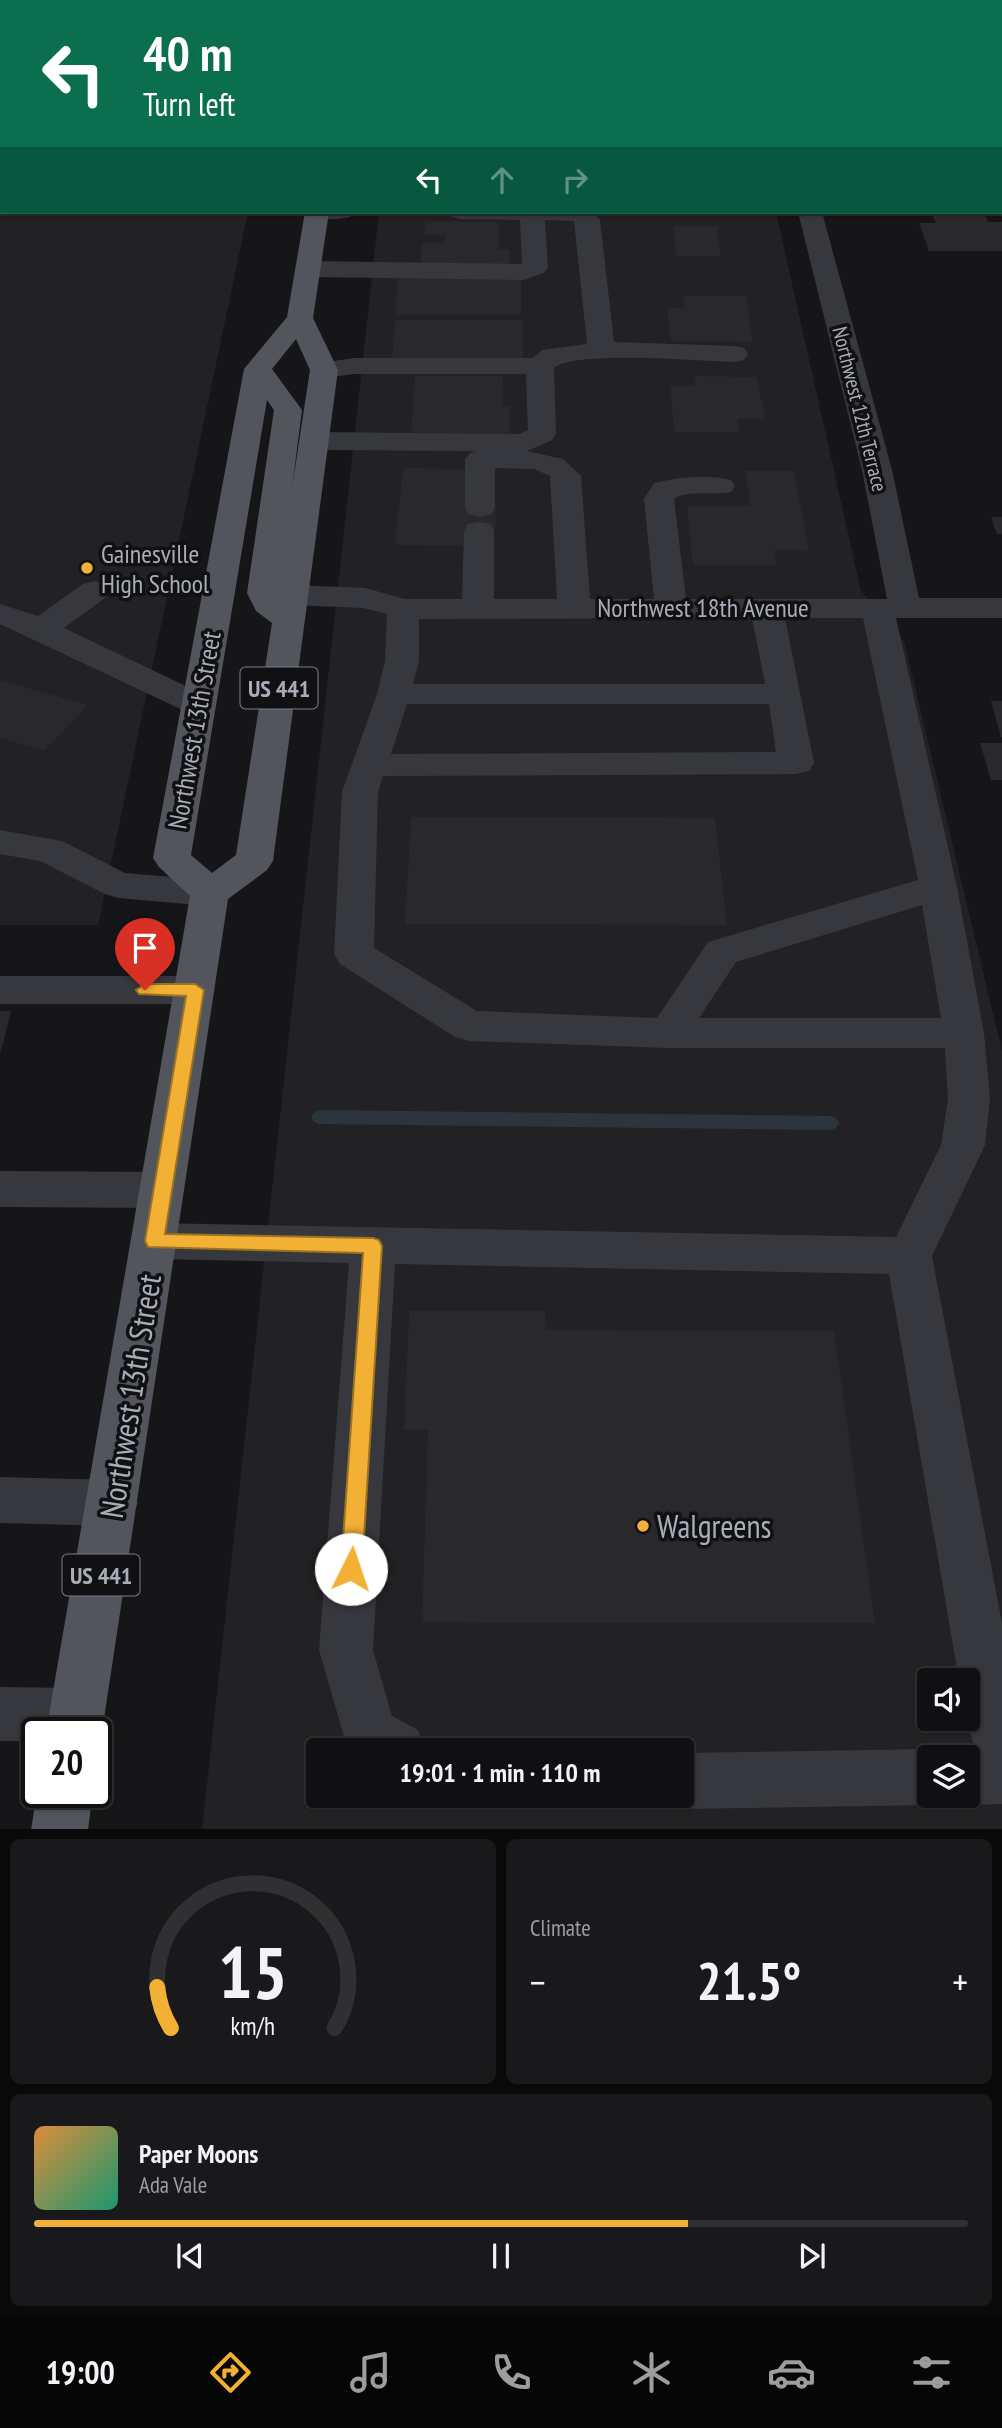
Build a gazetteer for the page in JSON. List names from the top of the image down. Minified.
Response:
{"streets":{"main road":["US 441","Northwest 13th Street"],"street":["Northwest 12th Terrace","Northwest 18th Avenue"]},"crossings":[["Northwest 12th Terrace","Northwest 18th Avenue"],["Northwest 18th Avenue","US 441"],["US 441","Northwest 13th Street"]],"places":["Gainesville High School","Walgreens"],"page":{"turn":["40 m","Turn left"],"limit":"20","trip":"19:01 · 1 min · 110 m","tile":"Climate","heat":["−","21.5°","+"],"song":["Paper Moons","Ada Vale"],"tabs":"19:00","gauge":["15","km/h"]}}
